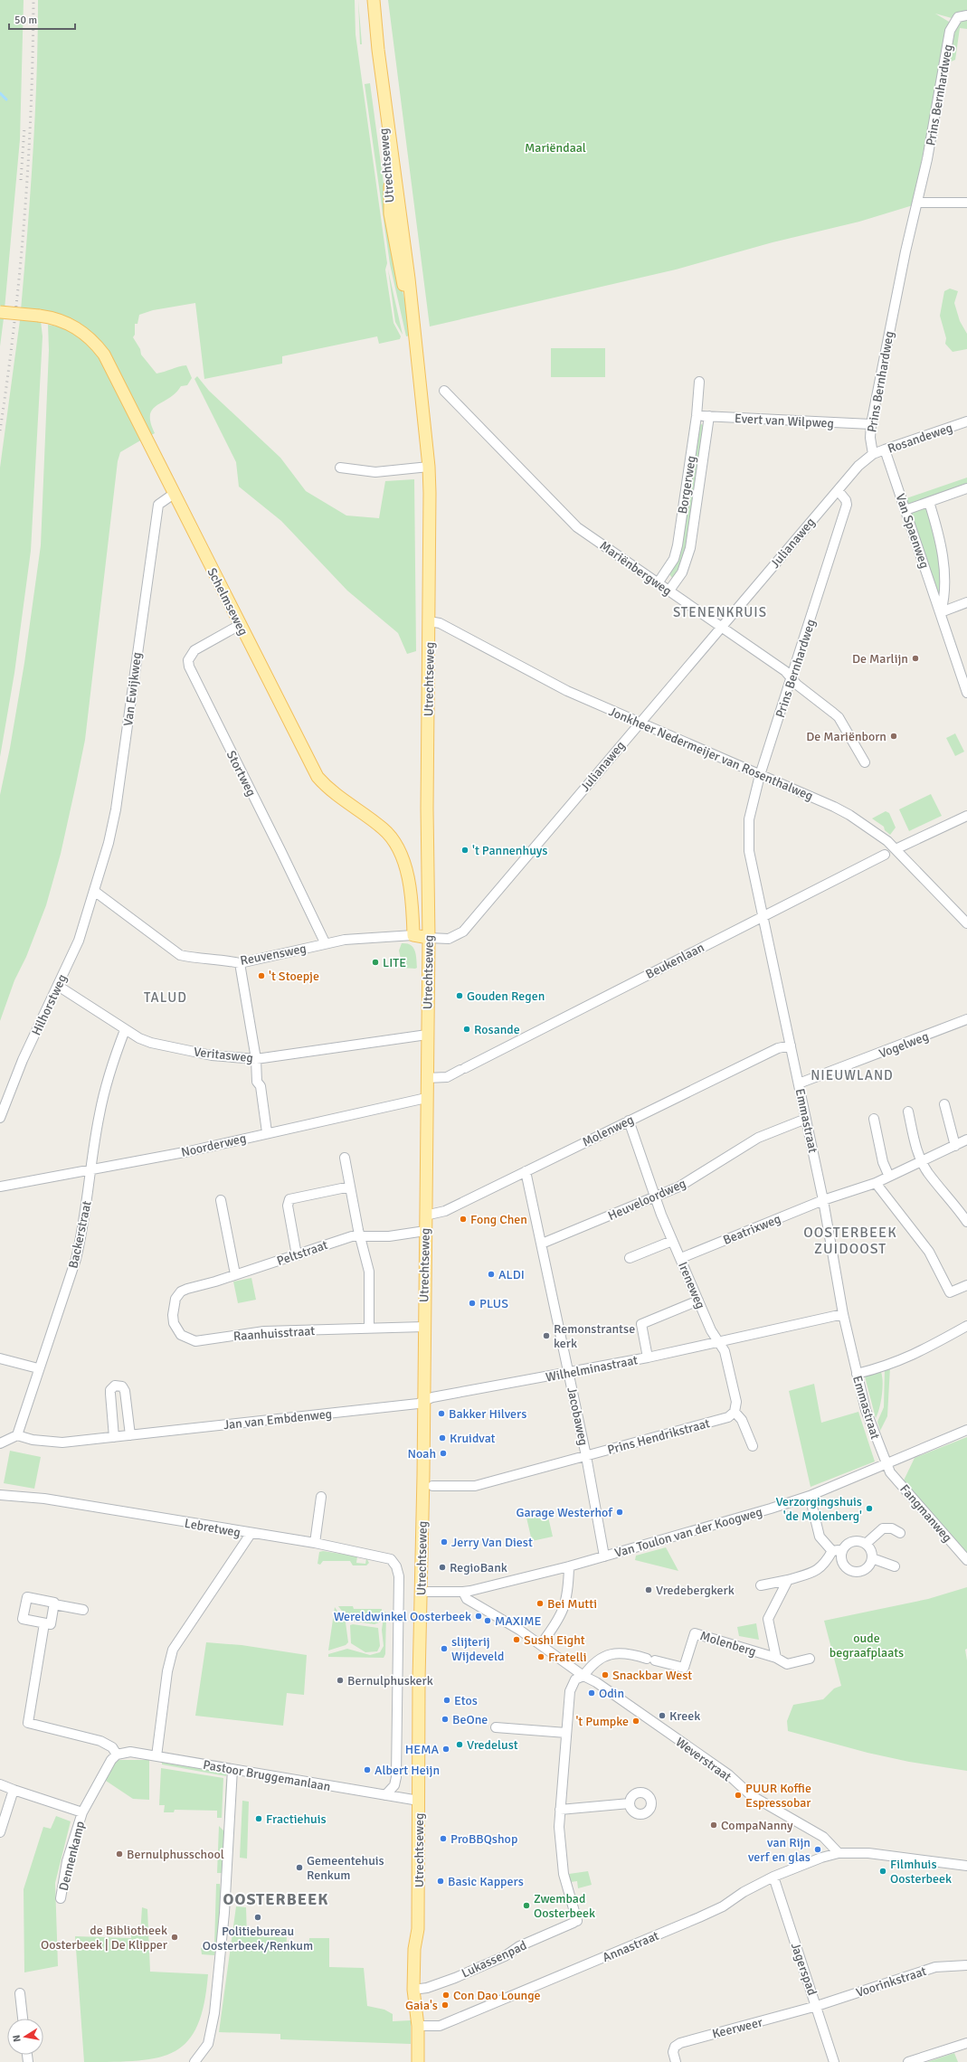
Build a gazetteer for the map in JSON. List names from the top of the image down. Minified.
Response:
{"streets":{"main road":["Utrechtseweg","Schelmseweg","Reuvensweg"],"street":["Prins Bernhardweg","Evert van Wilpweg","Rosandeweg","Borgerweg","Van Spaenweg","Julianaweg","Mariënbergweg","Van Ewijkweg","Jonkheer Nedermeijer van Rosenthalweg","Stortweg","Beukenlaan","Hilhorstweg","Vogelweg","Veritasweg","Emmastraat","Molenweg","Noorderweg","Heuveloordweg","Beatrixweg","Backerstraat","Peltstraat","Ireneweg","Raanhuisstraat","Wilhelminastraat","Jacobaweg","Jan van Embdenweg","Prins Hendrikstraat","Fangmanweg","Lebretweg","Van Toulon van der Koogweg","Molenberg","Weverstraat","Pastoor Bruggemanlaan","Dennenkamp","Annastraat","Lukassenpad","Jagerspad","Voorinkstraat","Keerweer"]},"crossings":[["Prins Bernhardweg","Evert van Wilpweg"],["Prins Bernhardweg","Rosandeweg"],["Prins Bernhardweg","Julianaweg"],["Prins Bernhardweg","Mariënbergweg"],["Prins Bernhardweg","Jonkheer Nedermeijer van Rosenthalweg"],["Prins Bernhardweg","Emmastraat"],["Utrechtseweg","Julianaweg"],["Utrechtseweg","Jonkheer Nedermeijer van Rosenthalweg"],["Utrechtseweg","Reuvensweg"],["Utrechtseweg","Beukenlaan"],["Utrechtseweg","Veritasweg"],["Utrechtseweg","Molenweg"],["Utrechtseweg","Noorderweg"],["Utrechtseweg","Peltstraat"],["Utrechtseweg","Raanhuisstraat"],["Utrechtseweg","Wilhelminastraat"],["Utrechtseweg","Jan van Embdenweg"],["Utrechtseweg","Lebretweg"],["Utrechtseweg","Van Toulon van der Koogweg"],["Utrechtseweg","Pastoor Bruggemanlaan"],["Utrechtseweg","Annastraat"],["Utrechtseweg","Lukassenpad"],["Evert van Wilpweg","Borgerweg"],["Rosandeweg","Van Spaenweg"],["Borgerweg","Mariënbergweg"],["Julianaweg","Mariënbergweg"],["Julianaweg","Jonkheer Nedermeijer van Rosenthalweg"],["Julianaweg","Reuvensweg"],["Schelmseweg","Van Ewijkweg"],["Schelmseweg","Stortweg"],["Schelmseweg","Reuvensweg"],["Van Ewijkweg","Reuvensweg"],["Van Ewijkweg","Hilhorstweg"],["Jonkheer Nedermeijer van Rosenthalweg","Emmastraat"],["Stortweg","Reuvensweg"],["Reuvensweg","Hilhorstweg"],["Beukenlaan","Emmastraat"],["Hilhorstweg","Veritasweg"],["Vogelweg","Emmastraat"],["Veritasweg","Backerstraat"],["Emmastraat","Molenweg"],["Emmastraat","Heuveloordweg"],["Emmastraat","Beatrixweg"],["Emmastraat","Wilhelminastraat"],["Emmastraat","Fangmanweg"],["Emmastraat","Van Toulon van der Koogweg"],["Molenweg","Ireneweg"],["Molenweg","Jacobaweg"],["Noorderweg","Backerstraat"],["Heuveloordweg","Ireneweg"],["Heuveloordweg","Jacobaweg"],["Beatrixweg","Ireneweg"],["Backerstraat","Jan van Embdenweg"],["Peltstraat","Raanhuisstraat"],["Ireneweg","Wilhelminastraat"],["Ireneweg","Prins Hendrikstraat"],["Wilhelminastraat","Jacobaweg"],["Wilhelminastraat","Jan van Embdenweg"],["Jacobaweg","Prins Hendrikstraat"],["Jacobaweg","Van Toulon van der Koogweg"],["Fangmanweg","Van Toulon van der Koogweg"],["Van Toulon van der Koogweg","Weverstraat"],["Molenberg","Weverstraat"],["Weverstraat","Annastraat"],["Pastoor Bruggemanlaan","Dennenkamp"],["Annastraat","Jagerspad"],["Jagerspad","Voorinkstraat"],["Jagerspad","Keerweer"],["Voorinkstraat","Keerweer"]],"districts":["STENENKRUIS","TALUD","NIEUWLAND","OOSTERBEEK ZUIDOOST","OOSTERBEEK"],"parks":["Mariëndaal","oude begraafplaats"],"places":["De Marlijn","De Mariënborn","'t Pannenhuys","LITE","'t Stoepje","Gouden Regen","Rosande","Fong Chen","ALDI","PLUS","Remonstrantse kerk","Bakker Hilvers","Kruidvat","Noah","Verzorgingshuis 'de Molenberg'","Garage Westerhof","Jerry Van Diest","RegioBank","Vredebergkerk","Bei Mutti","Wereldwinkel Oosterbeek","MAXIME","Sushi Eight","slijterij Wijdeveld","Fratelli","Snackbar West","Bernulphuskerk","Odin","Etos","Kreek","BeOne","'t Pumpke","Vredelust","HEMA","Albert Heijn","PUUR Koffie Espressobar","Fractiehuis","CompaNanny","ProBBQshop","van Rijn verf en glas","Bernulphusschool","Gemeentehuis Renkum","Filmhuis Oosterbeek","Basic Kappers","Zwembad Oosterbeek","Politiebureau Oosterbeek/Renkum","de Bibliotheek Oosterbeek | De Klipper","Con Dao Lounge","Gaia's"],"scale_bar":"50 m","north":"left"}
